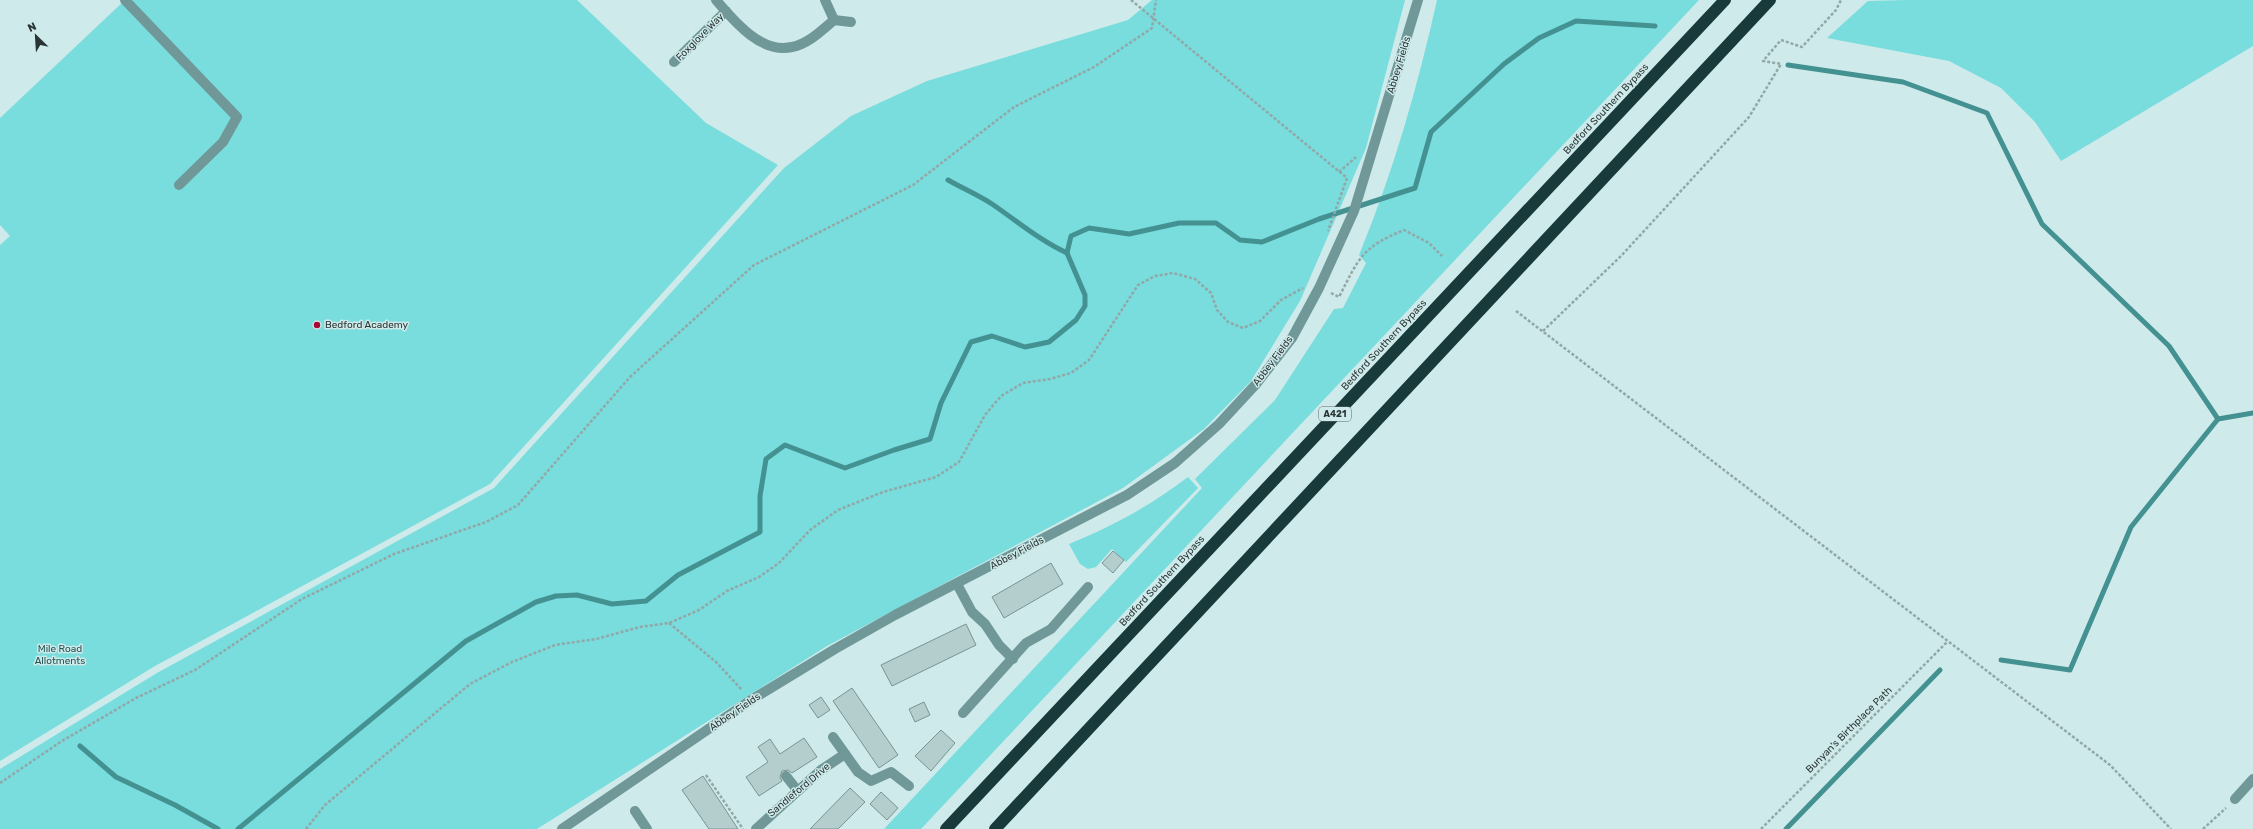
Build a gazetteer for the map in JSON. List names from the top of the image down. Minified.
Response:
{"streets":{"highway":["Bedford Southern Bypass","A421"],"street":["Foxglove Way","Abbey Fields","Sandleford Drive"],"path":["Bunyan's Birthplace Path"]},"parks":["Mile Road Allotments"],"places":["Bedford Academy"],"north":"top left"}
